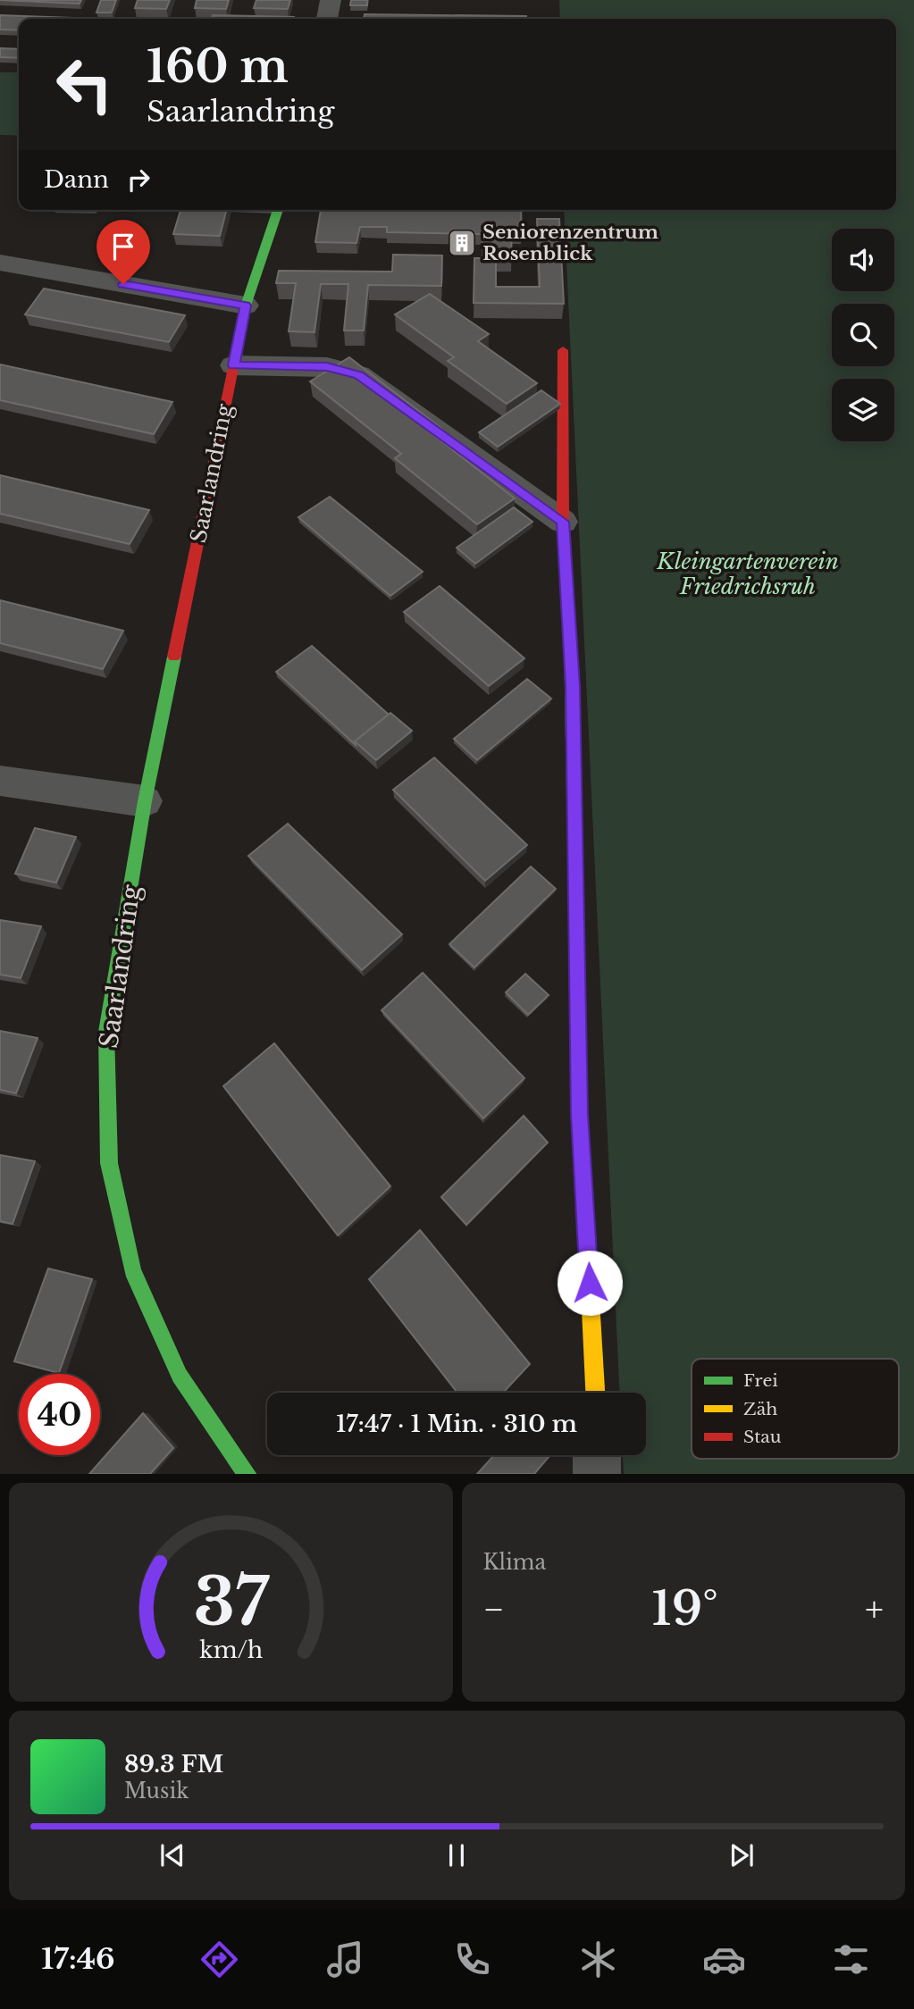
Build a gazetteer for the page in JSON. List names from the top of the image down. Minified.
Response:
{"streets":{"street":["Saarlandring"]},"parks":["Kleingartenverein Friedrichsruh"],"places":{"building":["Seniorenzentrum Rosenblick"]},"legend":["Frei","Zäh","Stau"],"page":{"turn":["160 m","Saarlandring"],"then":"Dann","limit":"40","trip":"17:47 · 1 Min. · 310 m","tile":"Klima","heat":["−","19°","+"],"song":["89.3 FM","Musik"],"tabs":"17:46","gauge":["37","km/h"]}}
